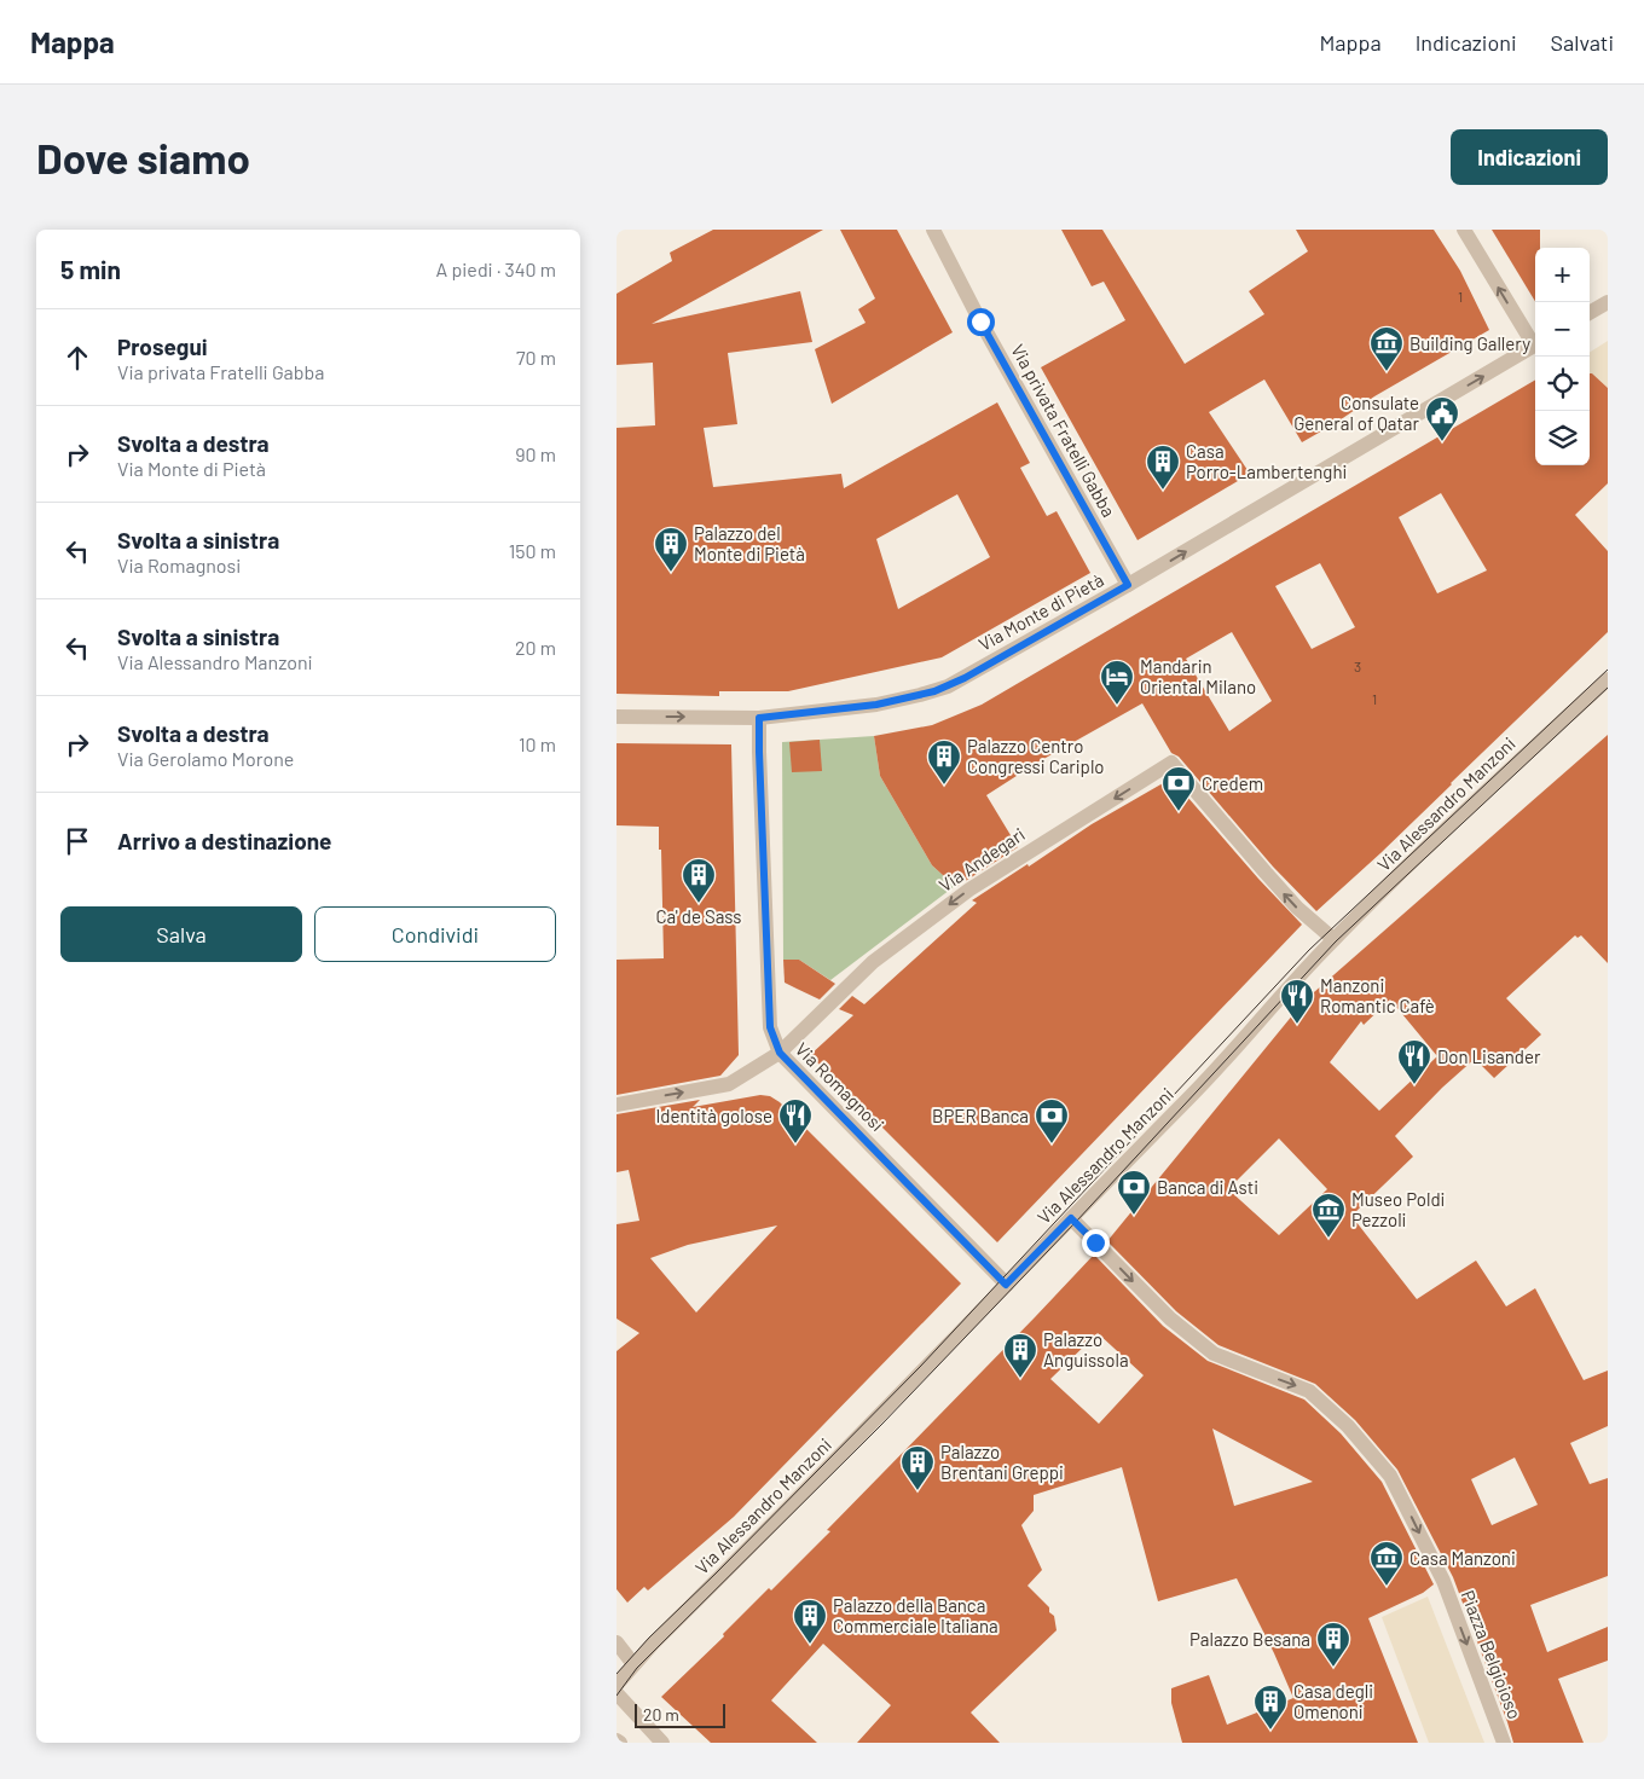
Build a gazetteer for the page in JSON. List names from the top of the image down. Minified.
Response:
{"streets":{"street":["Via privata Fratelli Gabba","Via Monte di Pietà","Via Alessandro Manzoni","Via Andegari","Via Romagnosi","Piazza Belgioioso"]},"crossings":[["Via privata Fratelli Gabba","Via Monte di Pietà"],["Via Monte di Pietà","Via Romagnosi"],["Via Alessandro Manzoni","Via Andegari"],["Via Alessandro Manzoni","Via Romagnosi"],["Via Alessandro Manzoni","Piazza Belgioioso"],["Via Andegari","Via Romagnosi"]],"one_way":["Via Monte di Pietà","Piazza Belgioioso"],"places":{"museum":["Building Gallery","Museo Poldi Pezzoli","Casa Manzoni"],"public building":["Consulate General of Qatar"],"building":["Casa Porro-Lambertenghi","Palazzo del Monte di Pietà","Palazzo Centro Congressi Cariplo","Ca' de Sass","Palazzo Anguissola","Palazzo Brentani Greppi","Palazzo della Banca Commerciale Italiana","Palazzo Besana","Casa degli Omenoni"],"hotel":["Mandarin Oriental Milano"],"bank":["Credem","BPER Banca","Banca di Asti"],"restaurant":["Manzoni Romantic Cafè","Don Lisander","Identità golose"]},"house_numbers":["1","3","1"],"scale_bar":"20 m","page":{"header":"Mappa","nav":["Mappa","Indicazioni","Salvati"],"buttons":["Indicazioni",["Salva","Condividi"]],"title":"Dove siamo","heading":["5 min","A piedi · 340 m"],"map_buttons":["+","−"],"list":[["Prosegui","Via privata Fratelli Gabba","70 m"],["Svolta a destra","Via Monte di Pietà","90 m"],["Svolta a sinistra","Via Romagnosi","150 m"],["Svolta a sinistra","Via Alessandro Manzoni","20 m"],["Svolta a destra","Via Gerolamo Morone","10 m"],"Arrivo a destinazione"],"scale":"20 m"}}
